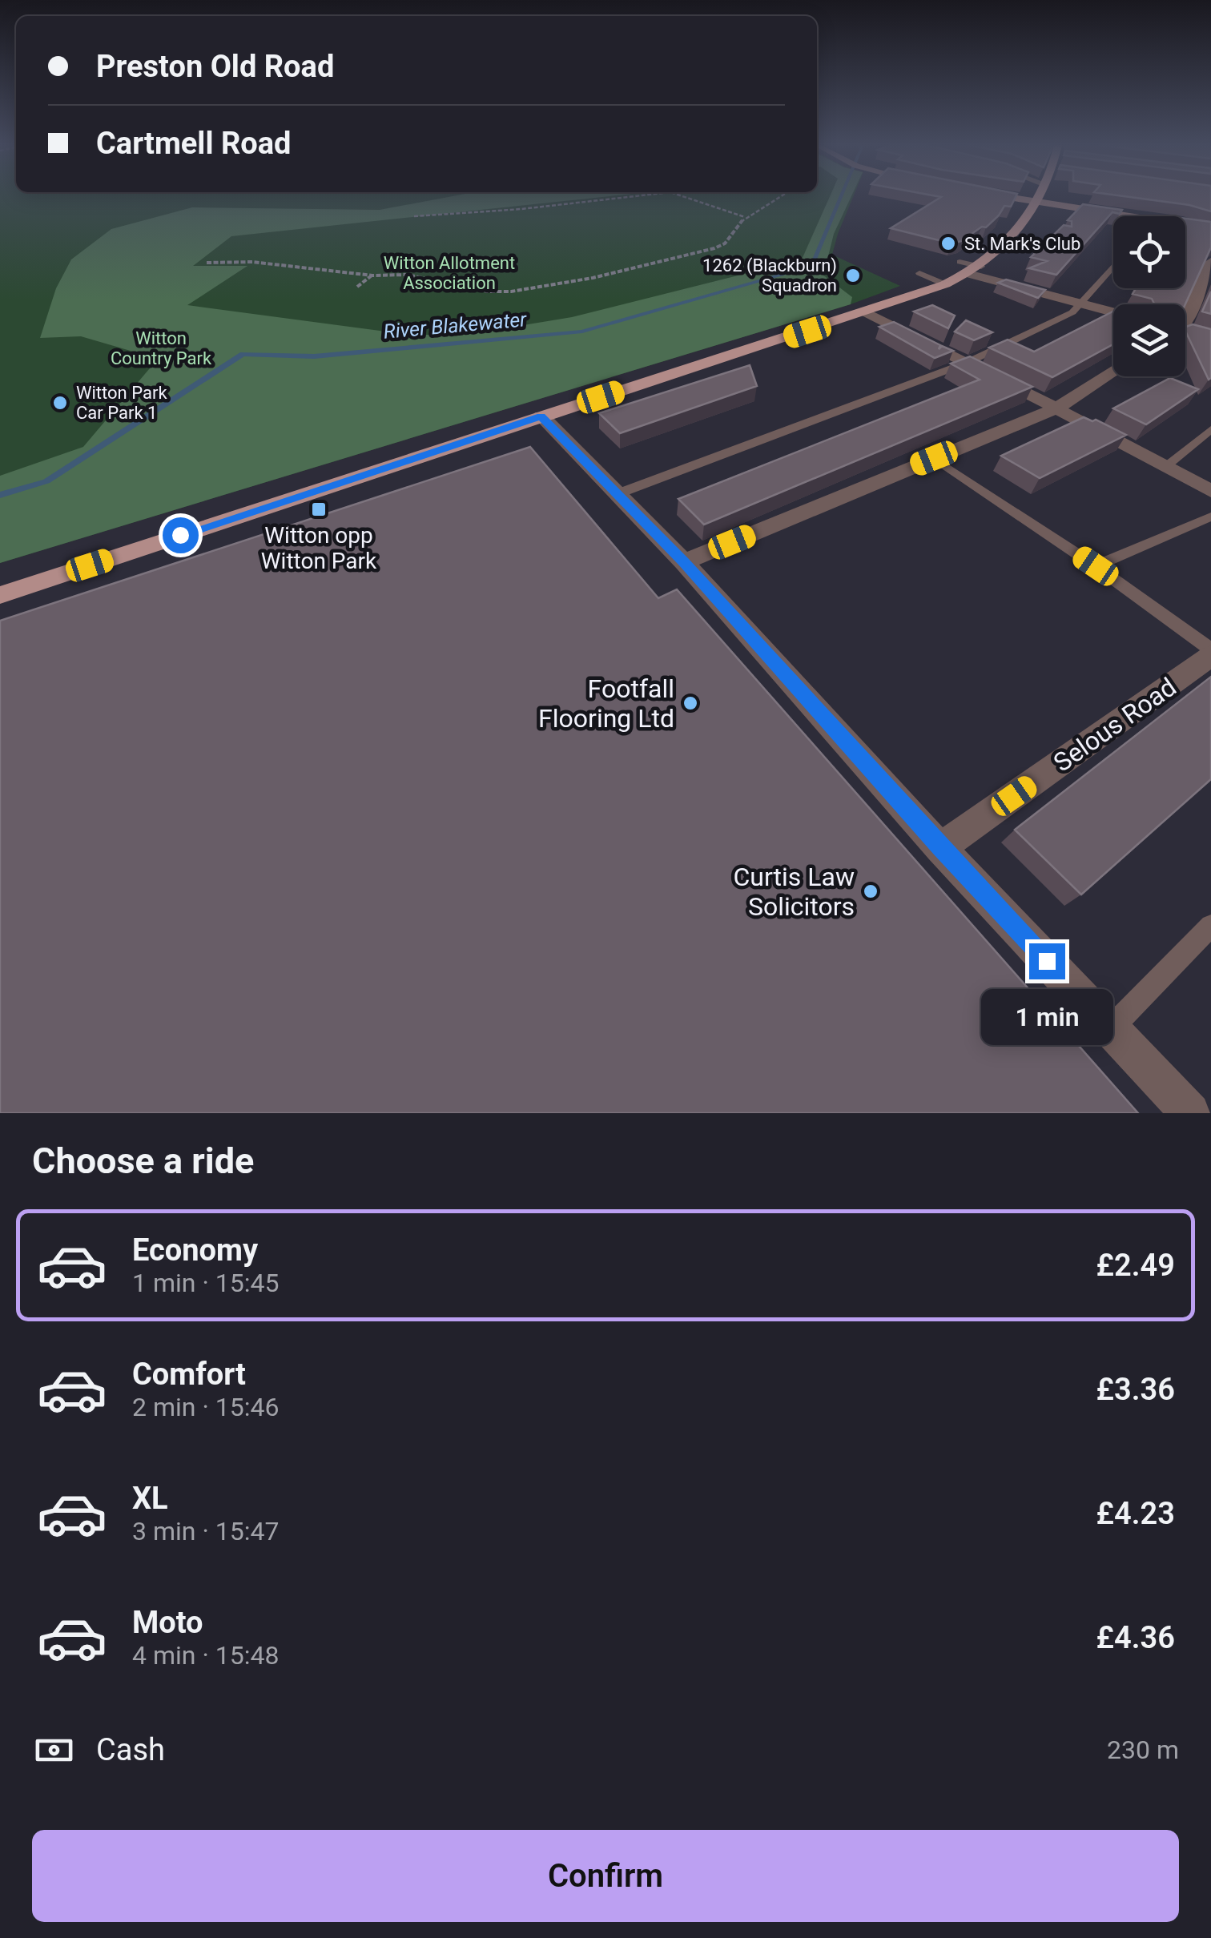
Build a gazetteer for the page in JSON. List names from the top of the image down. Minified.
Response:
{"streets":{"street":["Selous Road"]},"water":["River Blakewater"],"parks":["Witton Allotment Association","Witton Country Park"],"places":{"other":["St. Mark's Club","1262 (Blackburn) Squadron","Witton Park Car Park 1","Footfall Flooring Ltd","Curtis Law Solicitors"],"transit":["Witton opp Witton Park"]},"page":{"banner":["Preston Old Road","Cartmell Road"],"bubble":"1 min","heading":"Choose a ride","list":[{"name":"Economy","note":"1 min · 15:45","value":"£2.49"},{"name":"Comfort","note":"2 min · 15:46","value":"£3.36"},{"name":"XL","note":"3 min · 15:47","value":"£4.23"},{"name":"Moto","note":"4 min · 15:48","value":"£4.36"}],"pay":["Cash","230 m"],"buttons":"Confirm"}}
